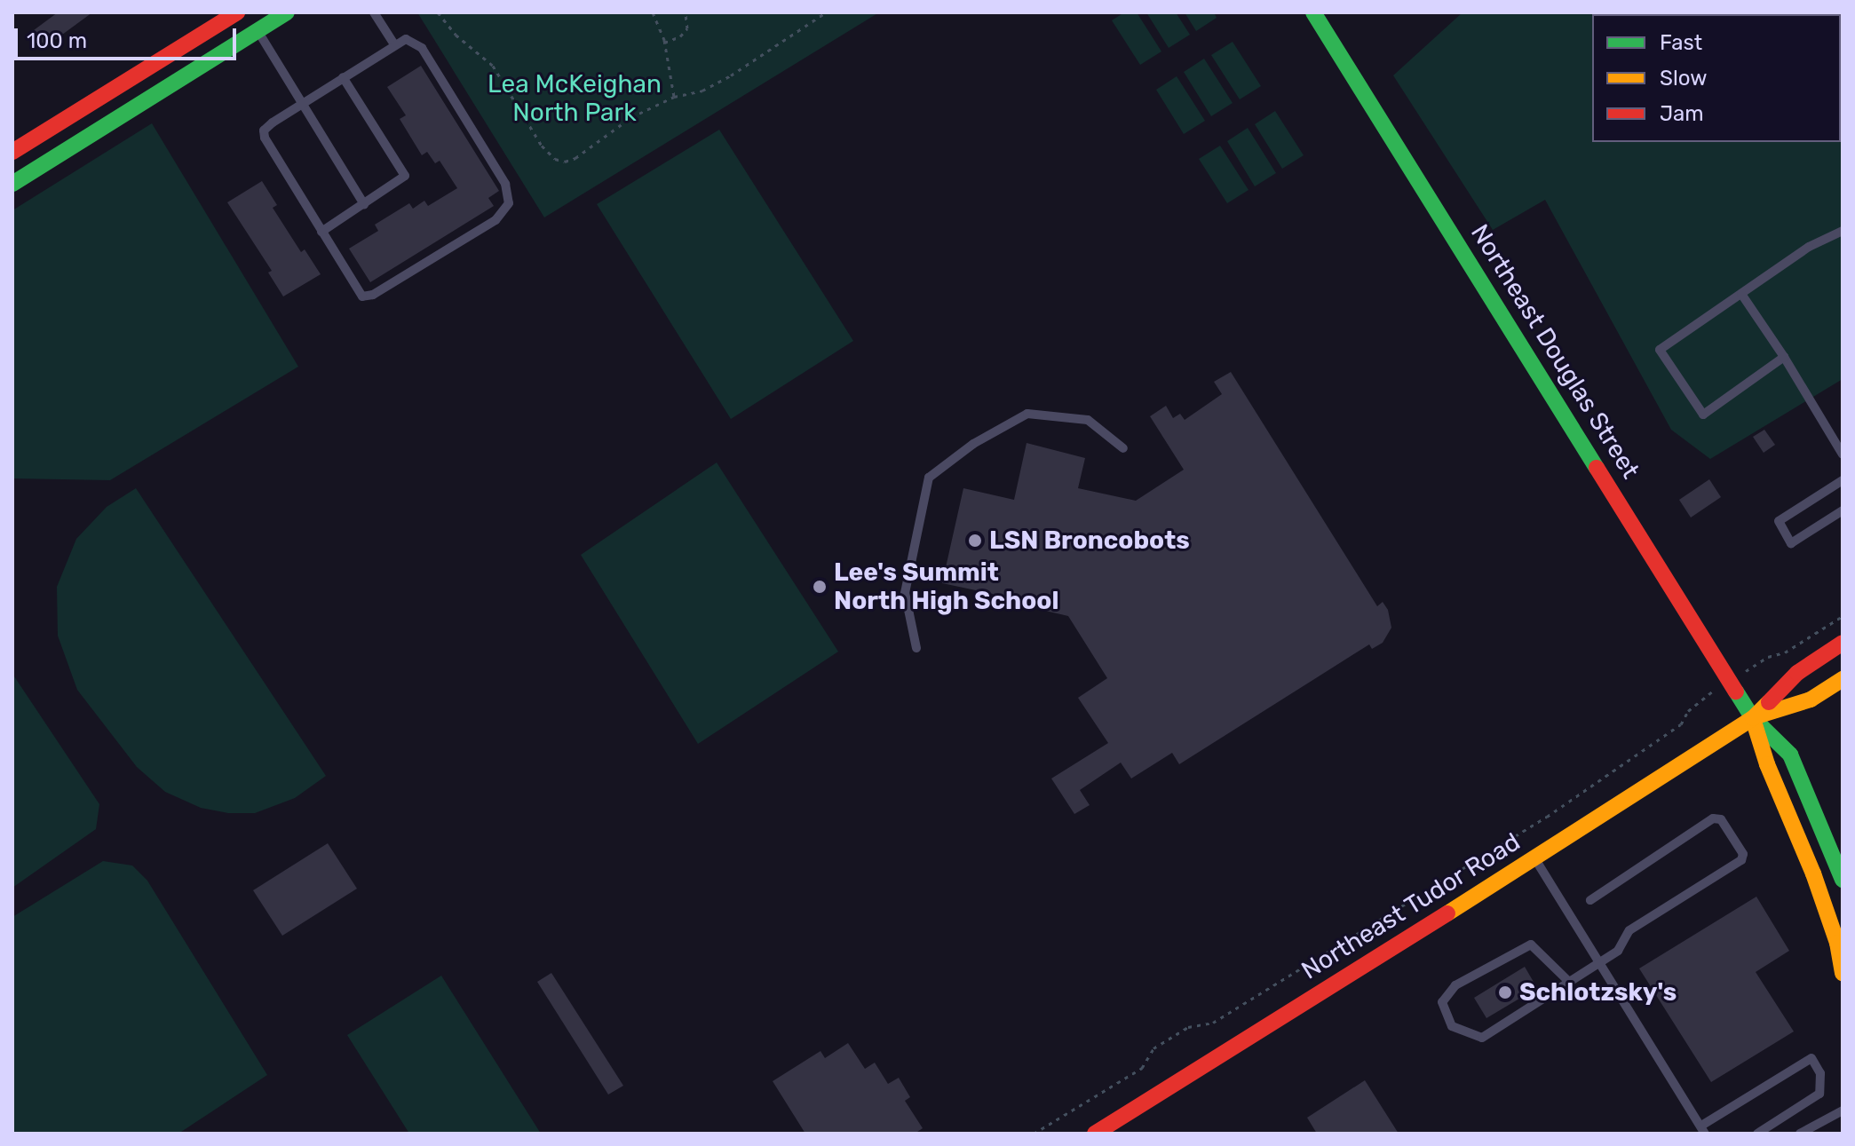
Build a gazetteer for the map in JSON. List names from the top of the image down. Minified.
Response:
{"streets":{"main road":["Northeast Douglas Street","Northeast Tudor Road"]},"crossings":[["Northeast Douglas Street","Northeast Tudor Road"]],"parks":["Lea McKeighan North Park"],"places":["LSN Broncobots","Lee's Summit North High School","Schlotzsky's"],"legend":["Fast","Slow","Jam"],"scale_bar":"100 m"}
